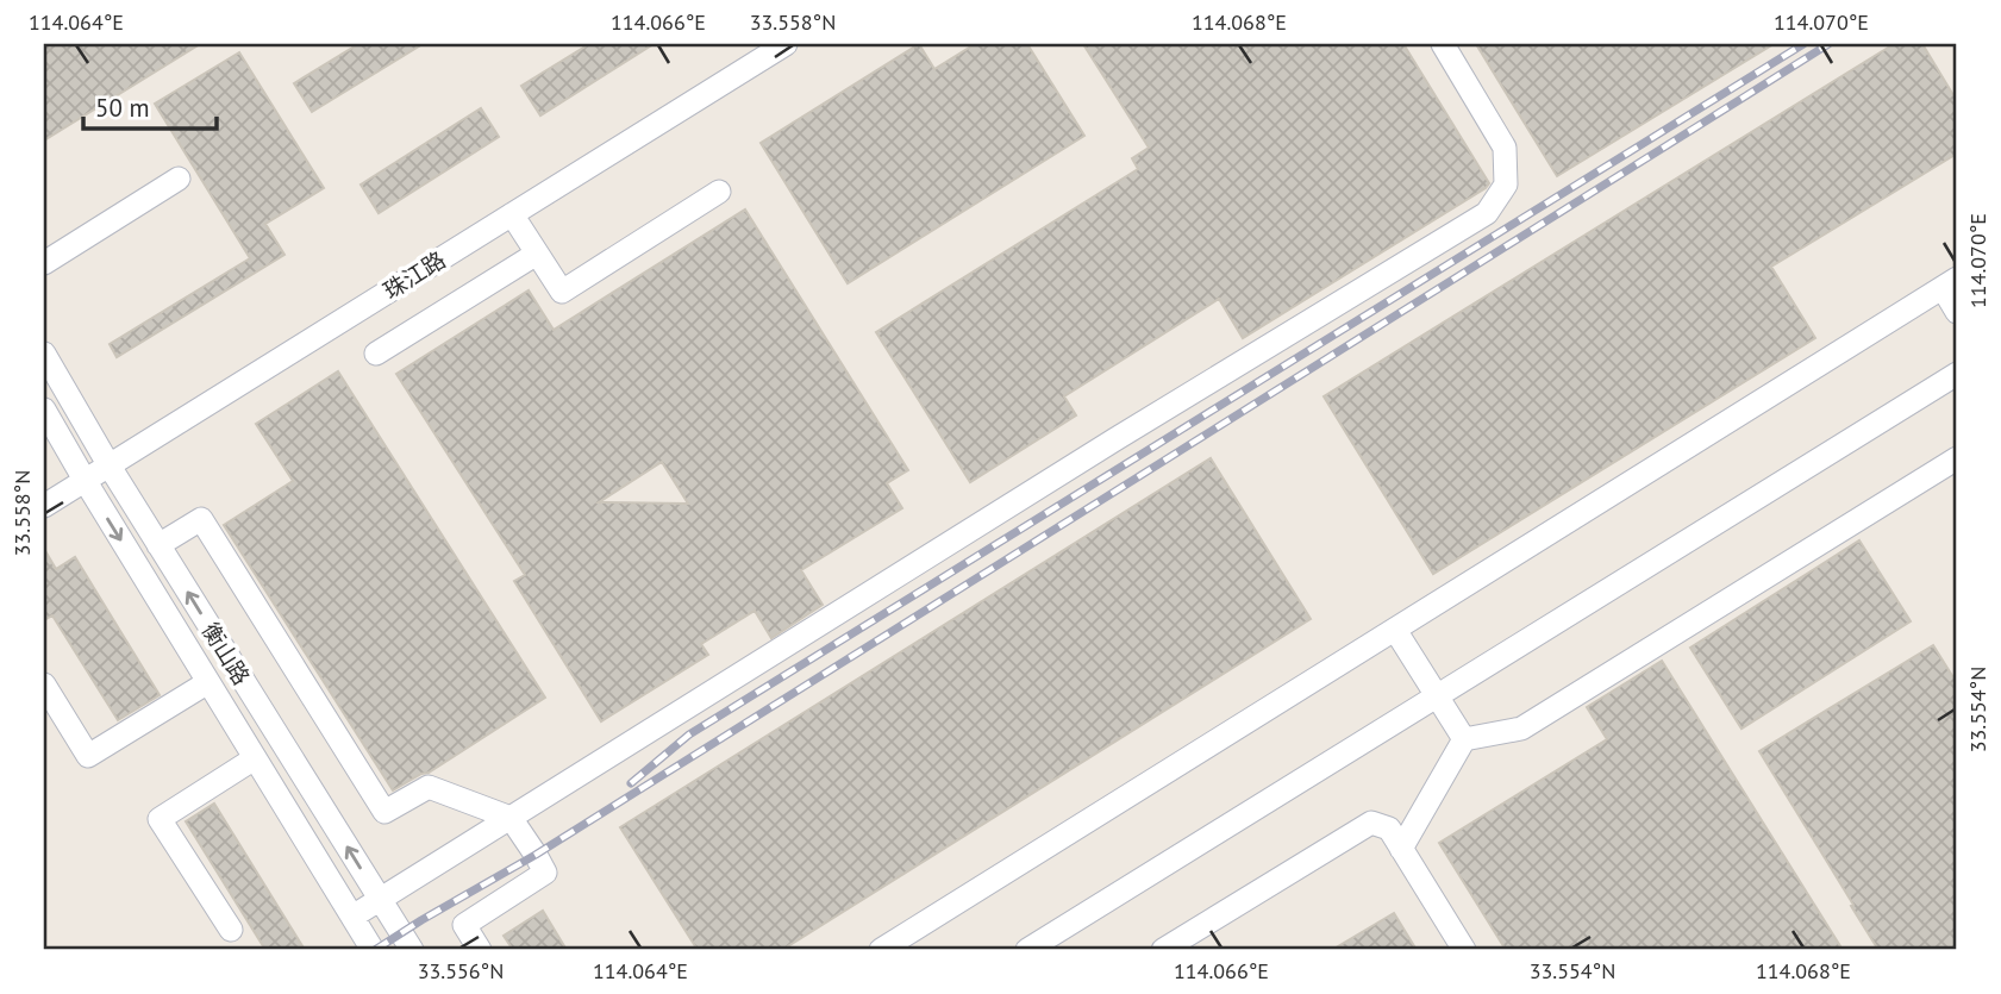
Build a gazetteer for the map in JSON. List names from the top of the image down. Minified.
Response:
{"streets":{"street":["珠江路","衡山路"]},"crossings":[["珠江路","衡山路"]],"scale_bar":"50 m","coordinates":["114.064°E","114.066°E","33.558°N","114.068°E","114.070°E","33.554°N","33.556°N"]}
